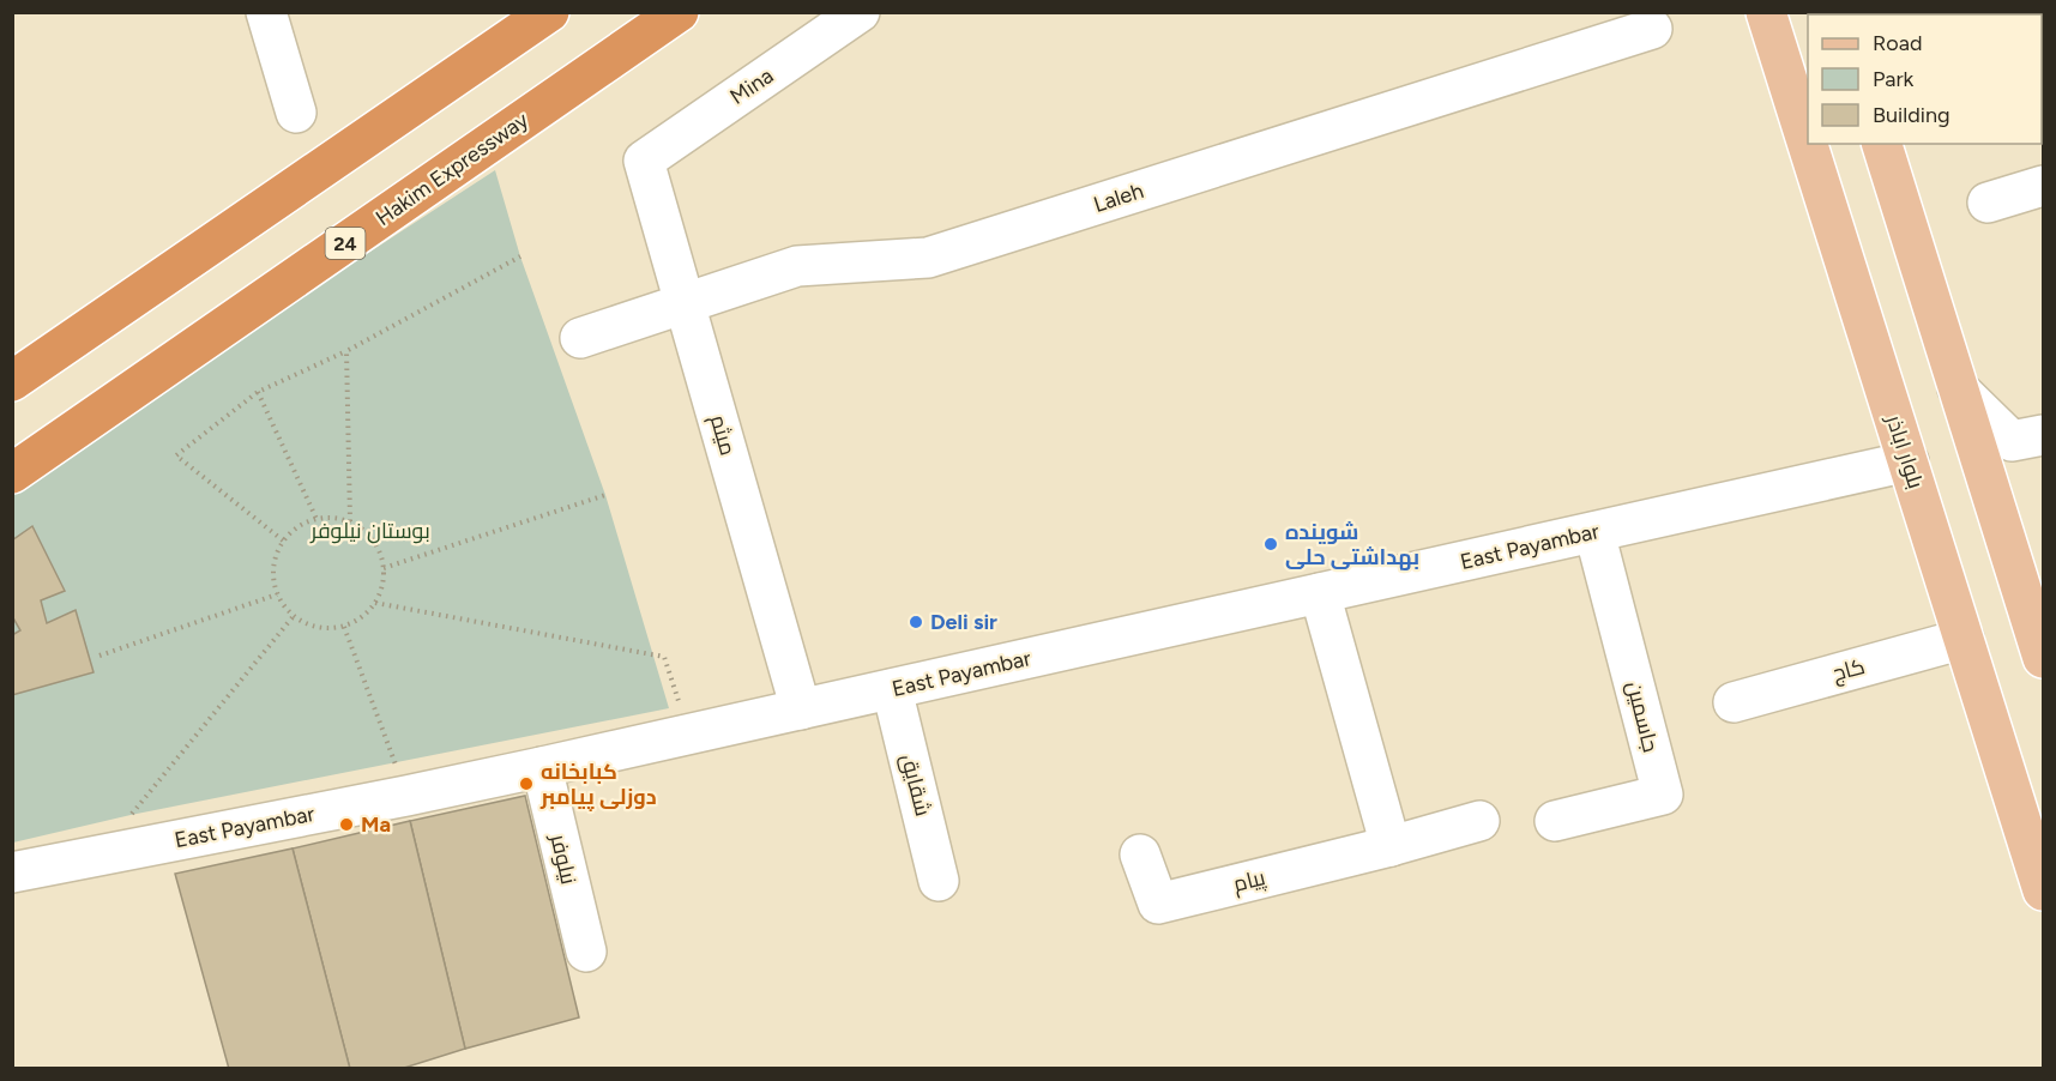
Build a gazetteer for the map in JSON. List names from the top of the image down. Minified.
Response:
{"streets":{"highway":["Hakim Expressway","24"],"main road":["بلوار اباذر"],"street":["Mina","Laleh","میثم","East Payambar","کاج","جاسمین","شقایق","نیلوفر","پیام"]},"crossings":[["Mina","میثم"],["Laleh","میثم"],["میثم","East Payambar"],["بلوار اباذر","East Payambar"],["بلوار اباذر","کاج"],["East Payambar","جاسمین"],["East Payambar","شقایق"],["East Payambar","نیلوفر"]],"parks":["بوستان نیلوفر"],"places":["شوینده بهداشتی حلی","Deli sir","کبابخانه دوزلی پیامبر","Ma"],"legend":["Road","Park","Building"]}
